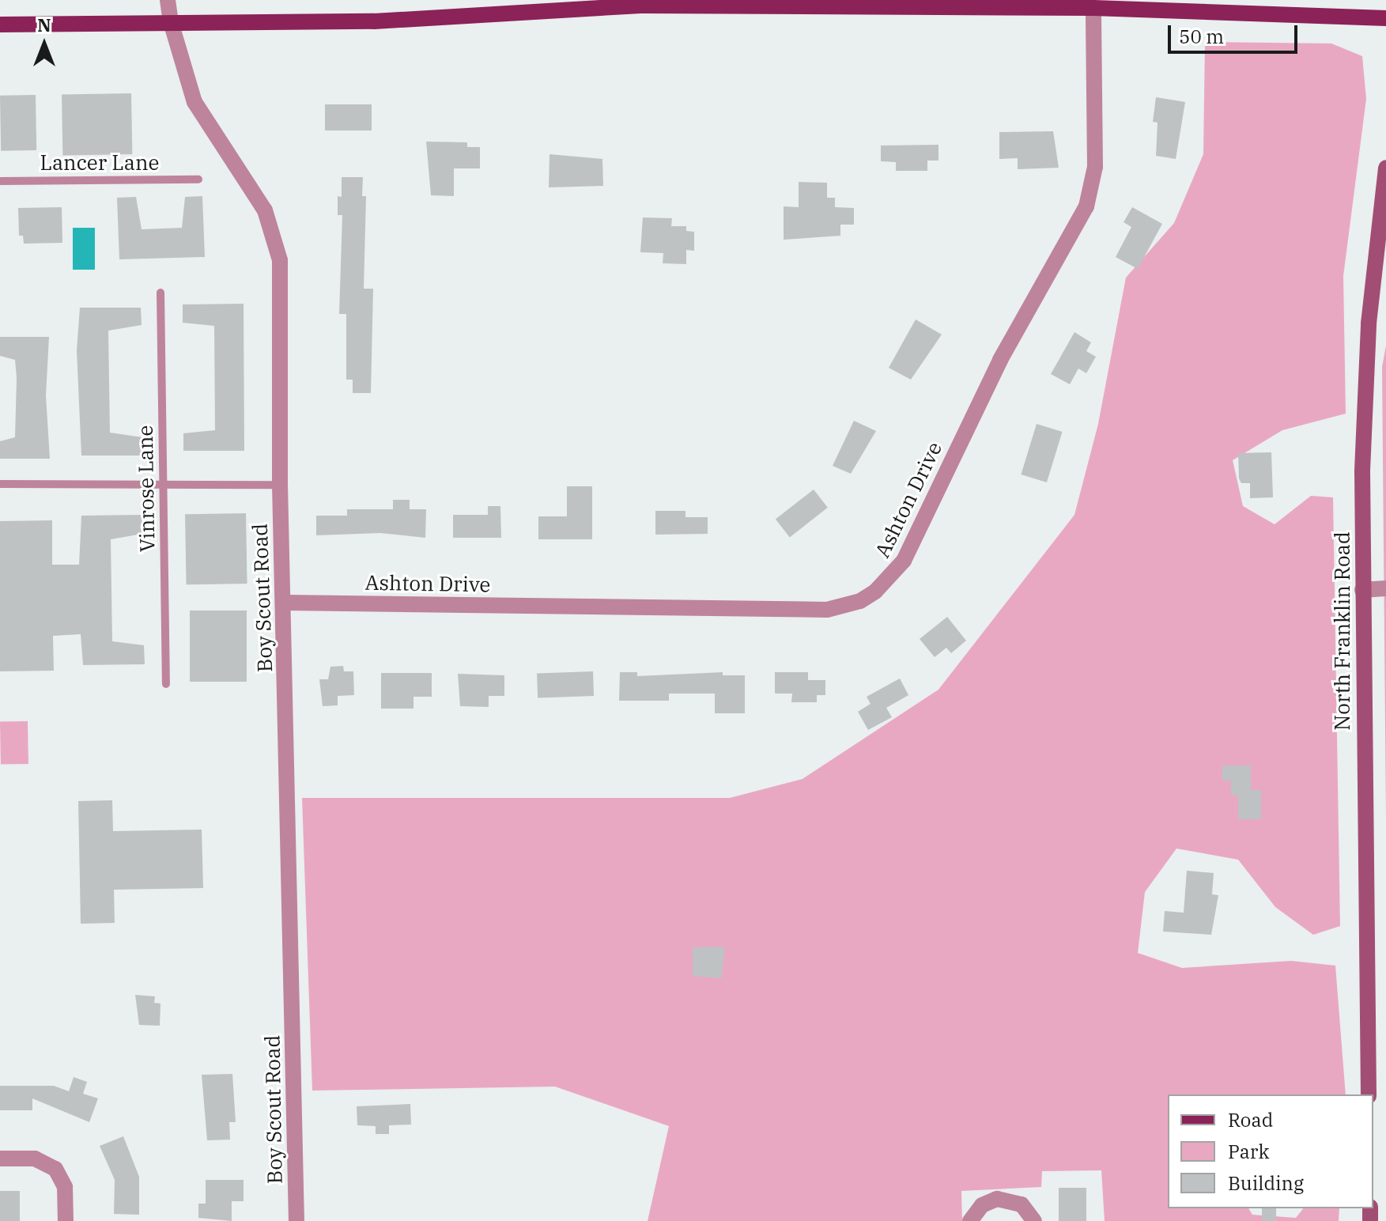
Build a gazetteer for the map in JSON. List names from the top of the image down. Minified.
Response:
{"streets":{"main road":["North Franklin Road"],"street":["Ashton Drive","Boy Scout Road"],"lane":["Lancer Lane","Vinrose Lane"]},"crossings":[["Ashton Drive","Boy Scout Road"]],"legend":["Road","Park","Building"],"scale_bar":"50 m","north":"top"}
